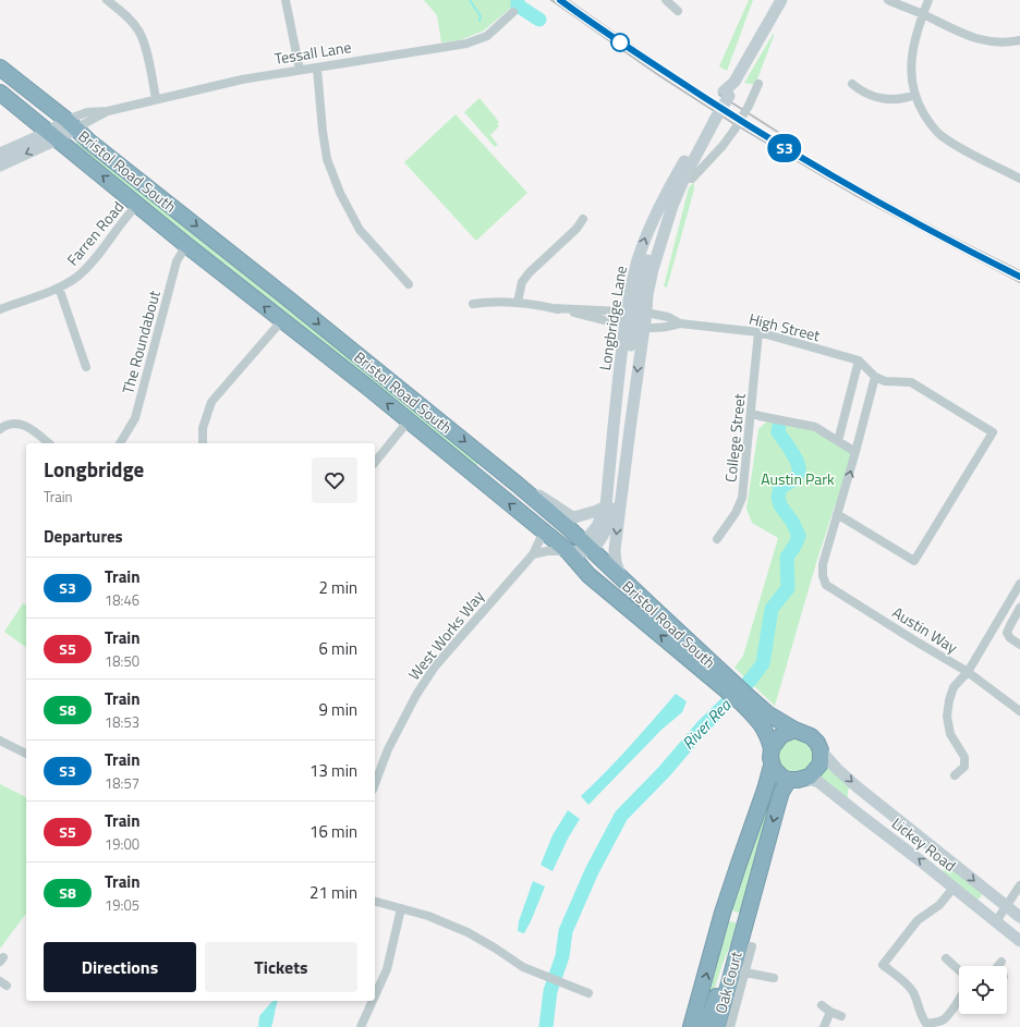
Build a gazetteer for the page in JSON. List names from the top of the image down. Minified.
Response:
{"streets":{"highway":["Bristol Road South"],"street":["Tessall Lane","Farren Road","Longbridge Lane","High Street","The Roundabout","College Street","Austin Way","West Works Way","Lickey Road","Oak Court"]},"crossings":[["Tessall Lane","Bristol Road South"],["Bristol Road South","Farren Road"],["Bristol Road South","Longbridge Lane"],["Bristol Road South","The Roundabout"],["Bristol Road South","West Works Way"],["Bristol Road South","Lickey Road"],["Longbridge Lane","High Street"],["High Street","College Street"]],"water":["River Rea"],"parks":["Austin Park"],"page":{"on_map":"S3","heading":[["Longbridge","Train"],"Departures"],"list":[{"mark":"S3","name":"Train","note":"18:46","value":"2 min"},{"mark":"S5","name":"Train","note":"18:50","value":"6 min"},{"mark":"S8","name":"Train","note":"18:53","value":"9 min"},{"mark":"S3","name":"Train","note":"18:57","value":"13 min"},{"mark":"S5","name":"Train","note":"19:00","value":"16 min"},{"mark":"S8","name":"Train","note":"19:05","value":"21 min"}],"buttons":["Directions","Tickets"]}}
